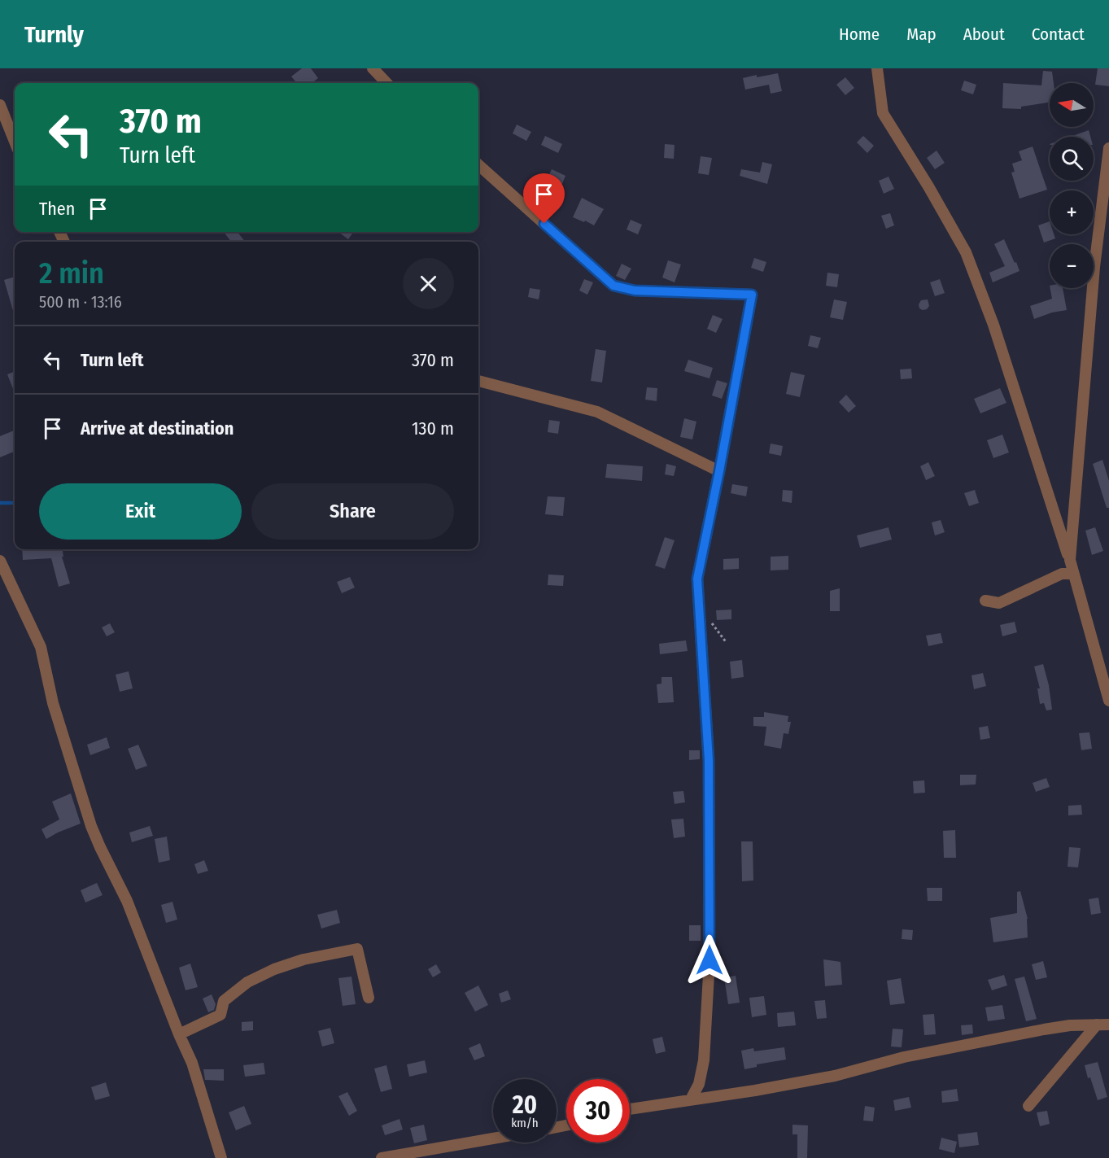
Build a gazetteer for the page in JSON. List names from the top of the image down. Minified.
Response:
{"north":"left","page":{"header":"Turnly","nav":["Home","Map","About","Contact"],"map_buttons":["+","−"],"turn":["370 m","Turn left"],"then":"Then","heading":["2 min","500 m · 13:16"],"list":[{"name":"Turn left","value":"370 m"},{"name":"Arrive at destination","value":"130 m"}],"buttons":["Exit","Share"],"speed":"20 km/h","limit":"30"}}
